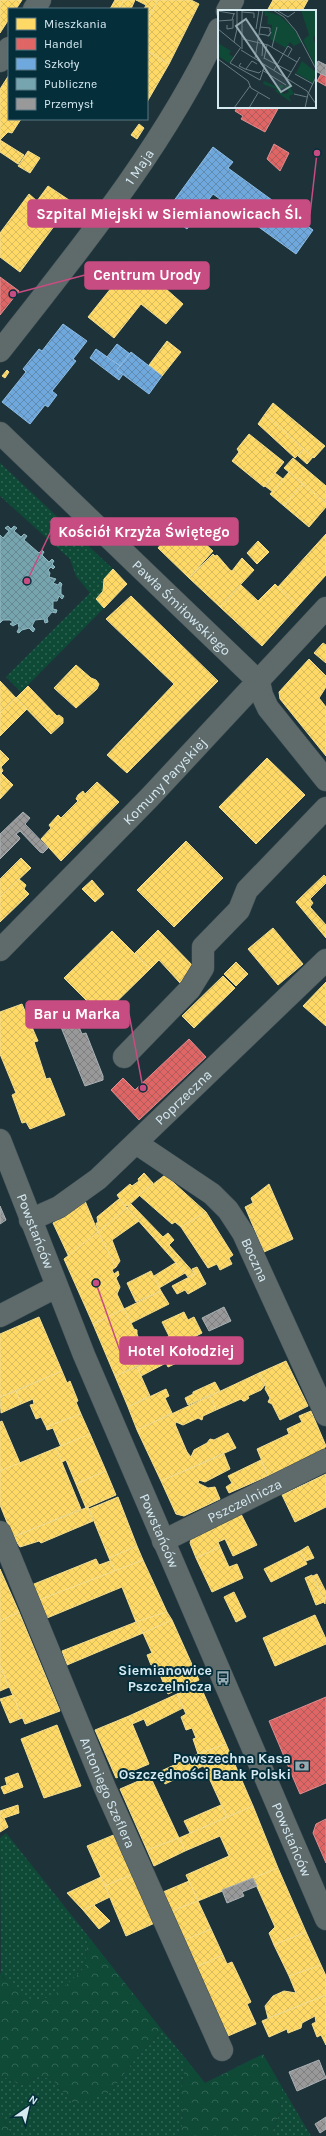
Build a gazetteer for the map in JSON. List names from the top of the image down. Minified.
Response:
{"streets":{"street":["1 Maja","Pawła Śmiłowskiego","Komuny Paryskiej","Poprzeczna","Powstańców","Boczna","Pszczelnicza","Antoniego Szeflera"]},"crossings":[["Pawła Śmiłowskiego","Komuny Paryskiej"],["Poprzeczna","Powstańców"],["Poprzeczna","Boczna"],["Powstańców","Pszczelnicza"]],"places":{"other":["Szpital Miejski w Siemianowicach Śl.","Centrum Urody","Kościół Krzyża Świętego","Bar u Marka","Hotel Kołodziej"],"bus stop":["Siemianowice Pszczelnicza"],"bank":["Powszechna Kasa Oszczędności Bank Polski"]},"legend":["Mieszkania","Handel","Szkoły","Publiczne","Przemysł"],"north":"top right"}
